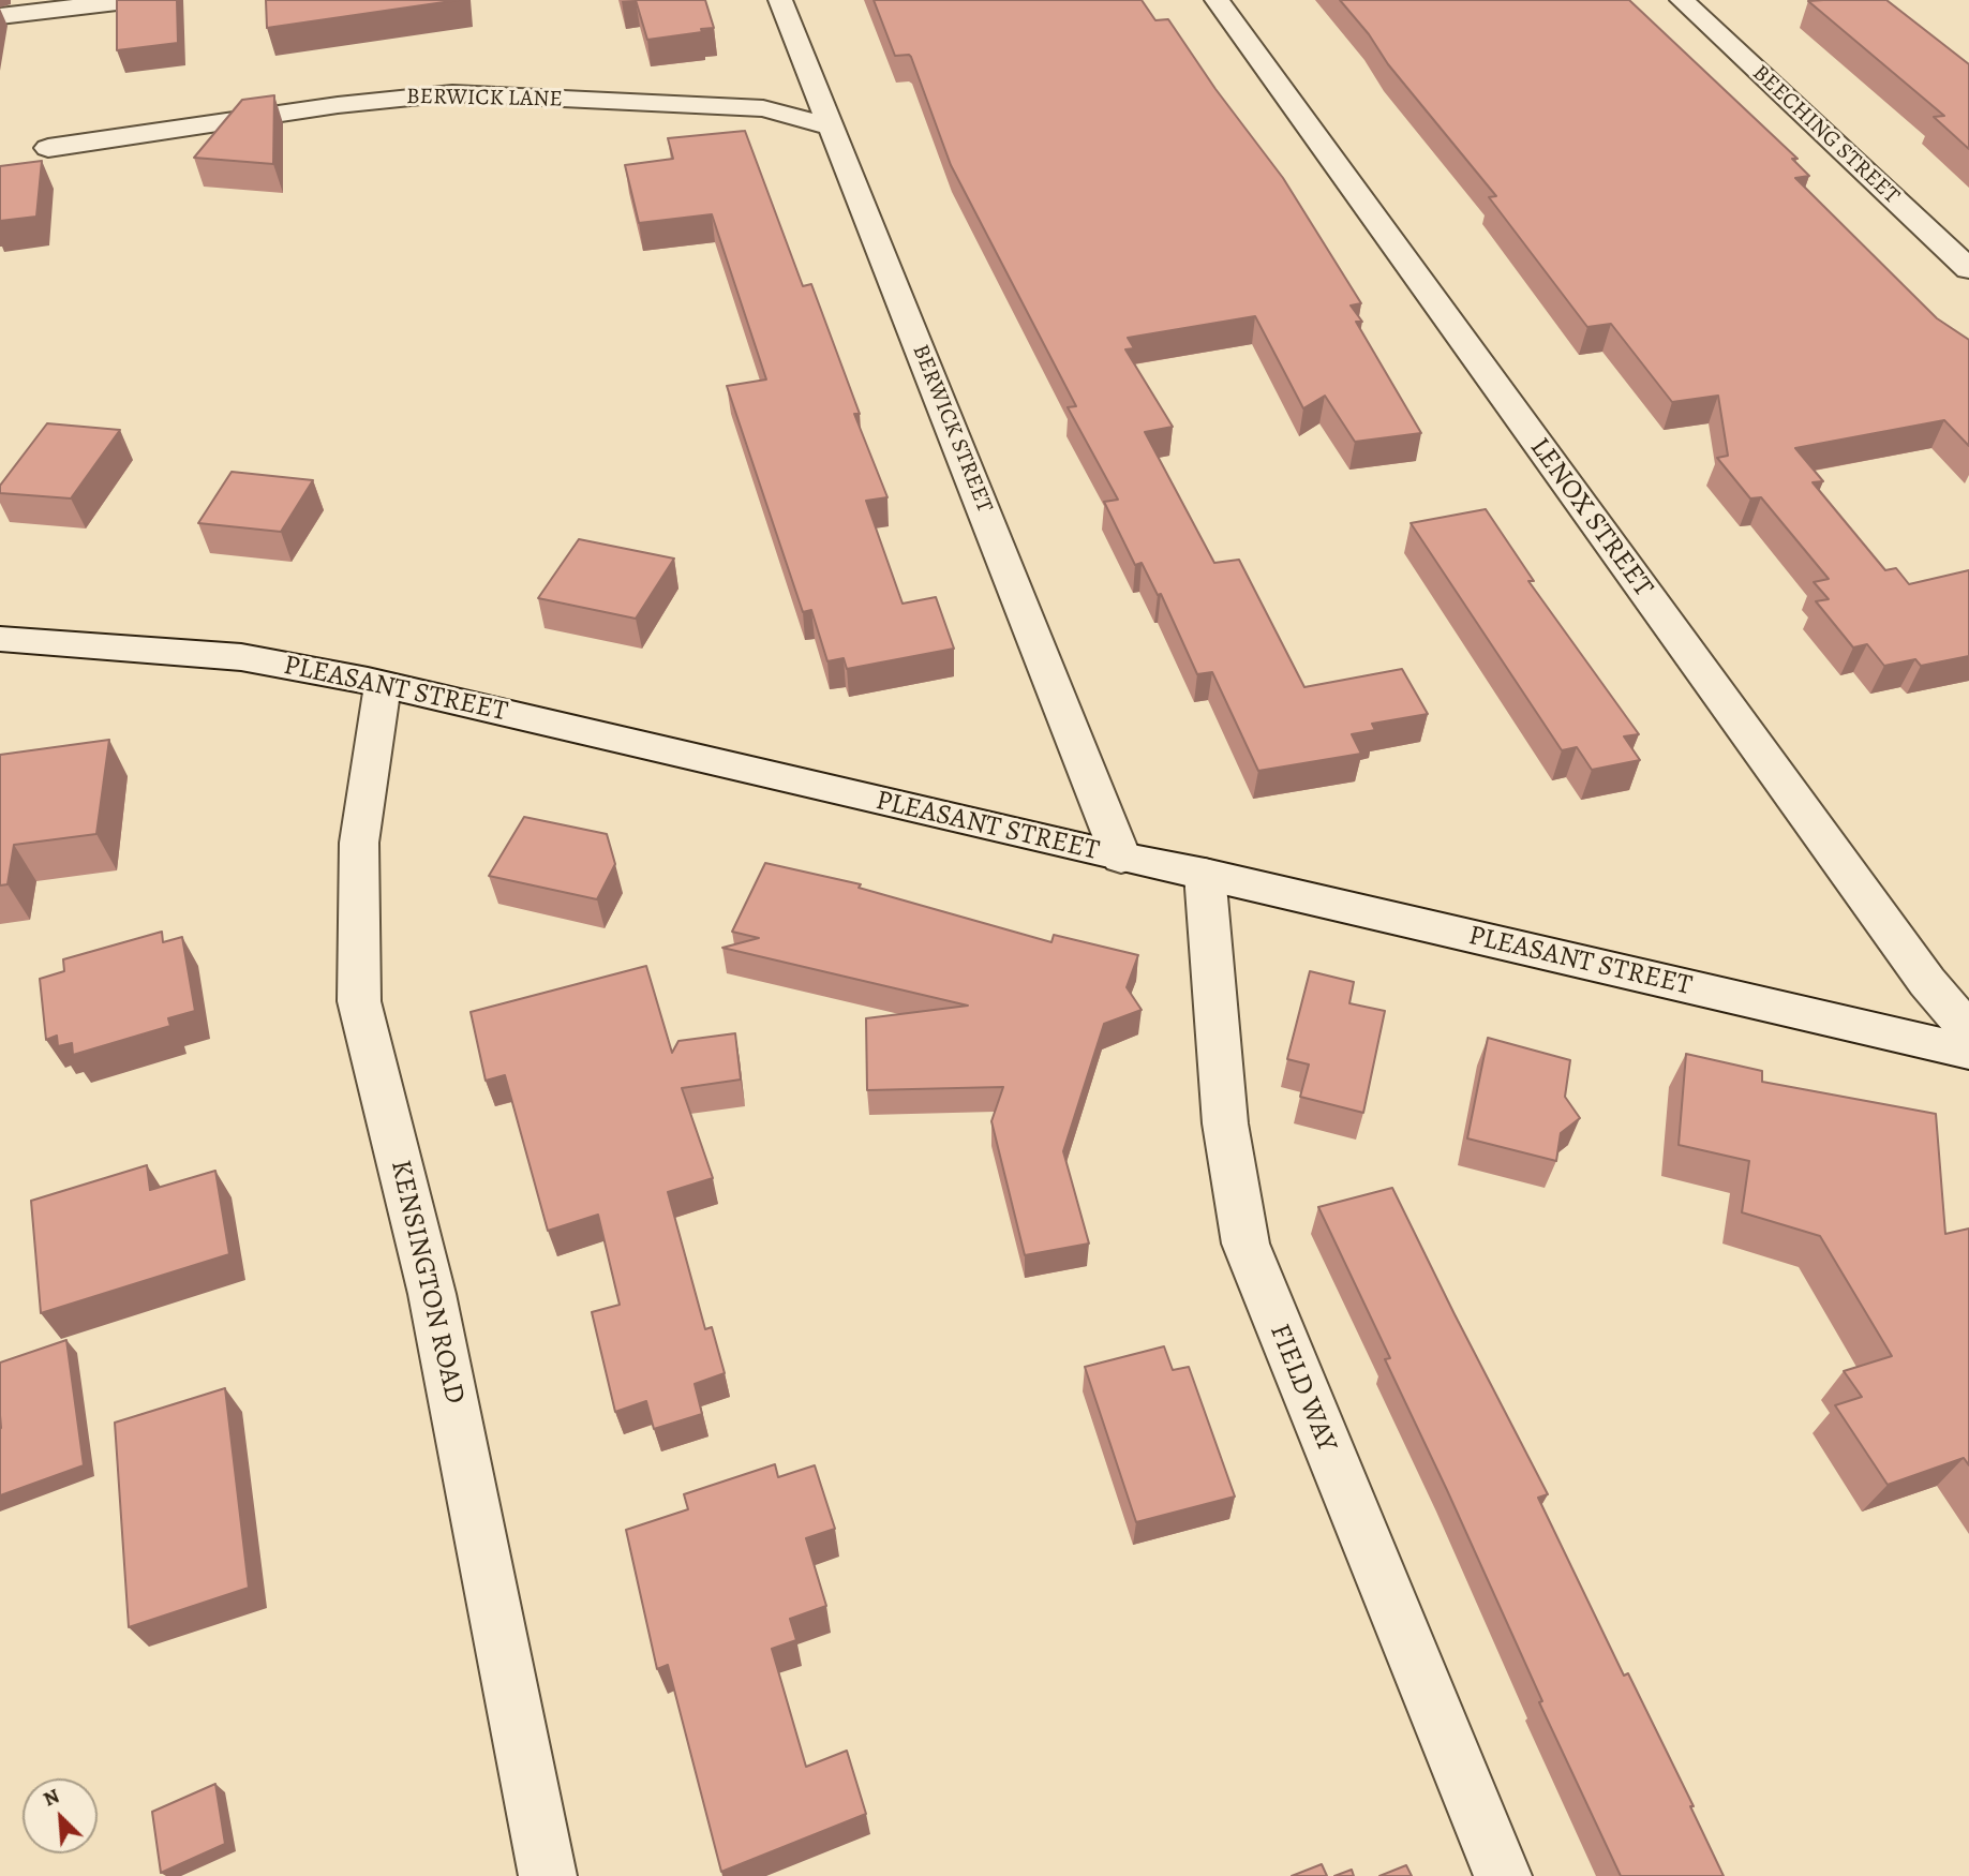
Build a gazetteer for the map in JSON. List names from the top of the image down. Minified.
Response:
{"streets":{"street":["BERWICK LANE","BEECHING STREET","BERWICK STREET","LENOX STREET","PLEASANT STREET","KENSINGTON ROAD","FIELD WAY"]},"crossings":[["BERWICK LANE","BERWICK STREET"],["BERWICK STREET","PLEASANT STREET"],["PLEASANT STREET","KENSINGTON ROAD"],["PLEASANT STREET","FIELD WAY"]],"north":"top left"}
